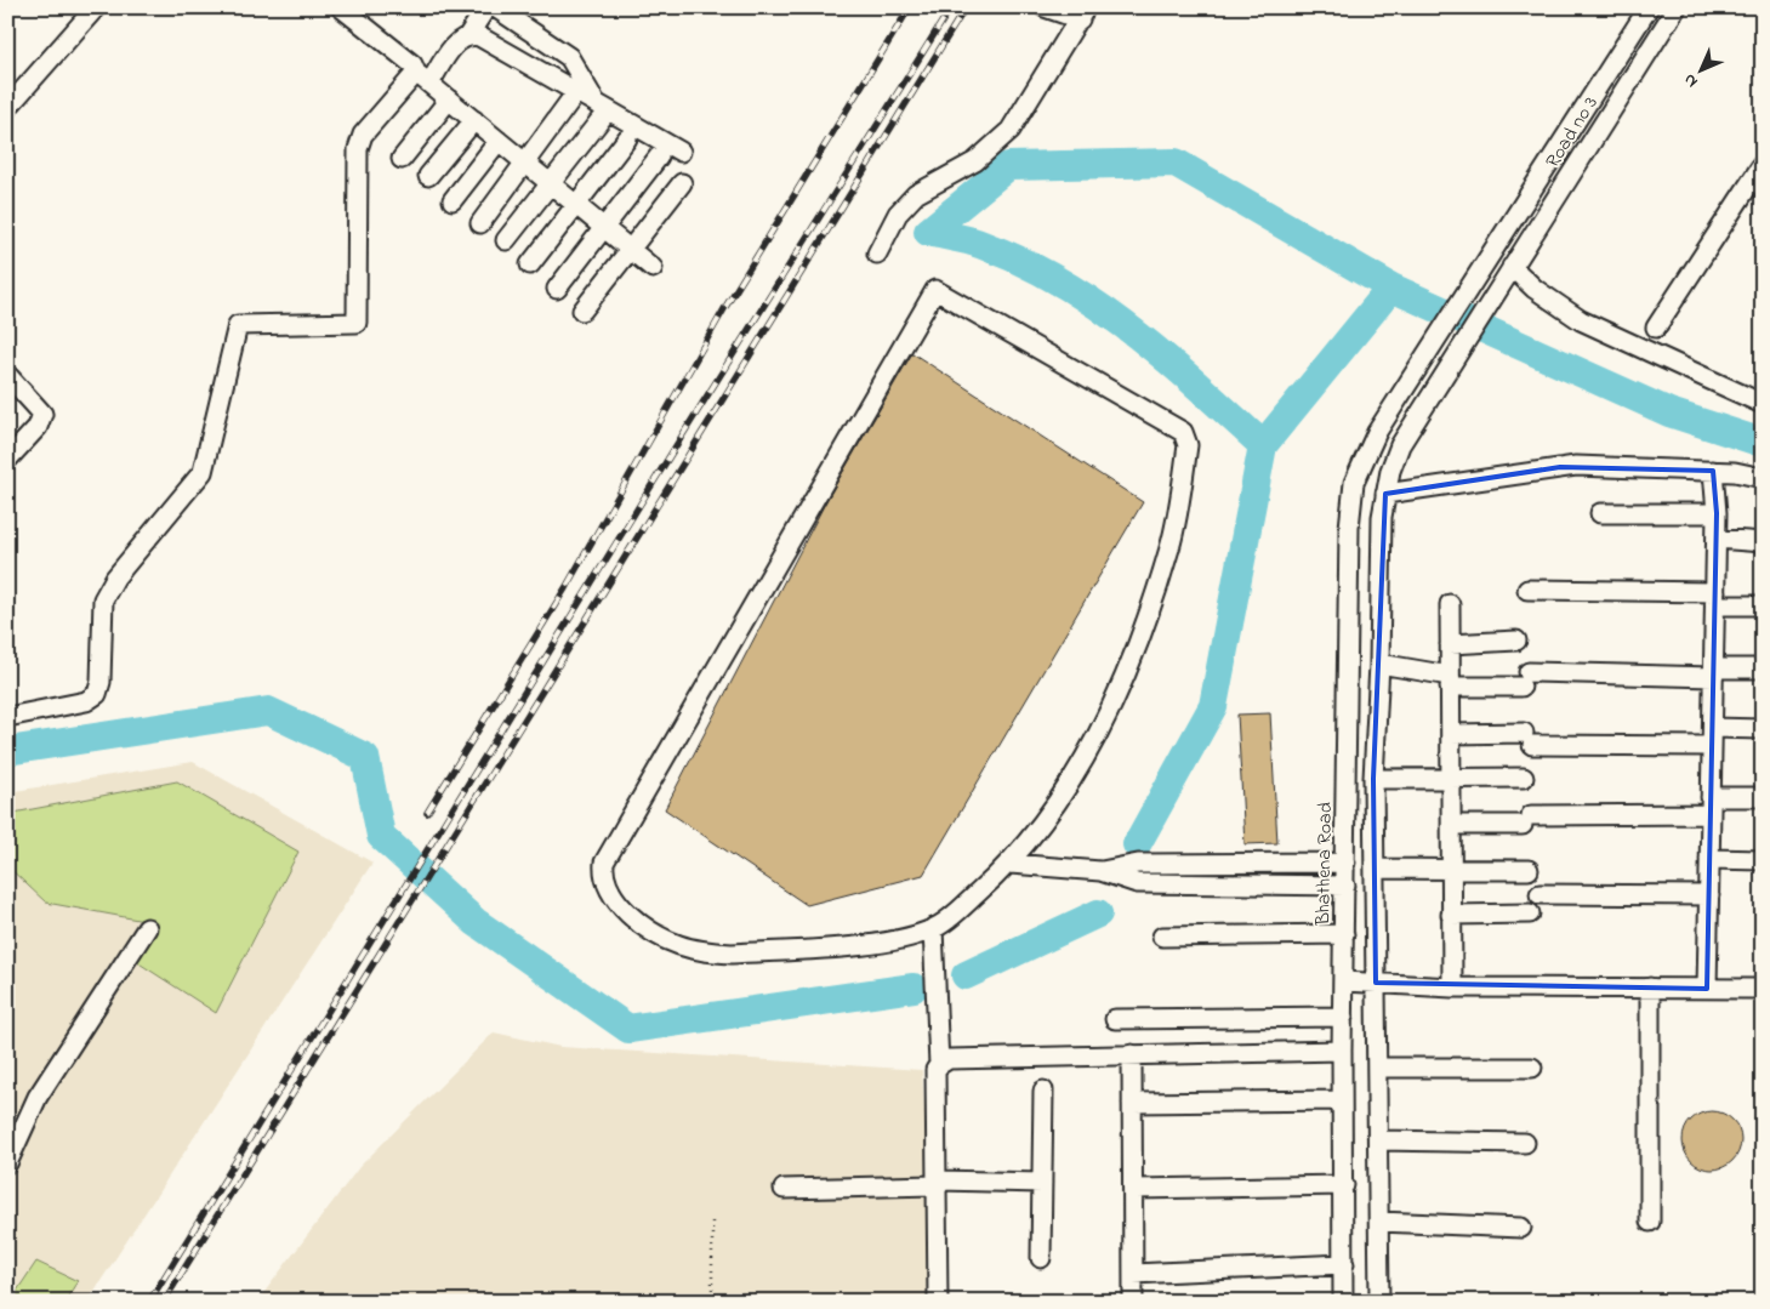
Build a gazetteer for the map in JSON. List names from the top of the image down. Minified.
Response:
{"streets":{"street":["Road no 3","Bhathena Road"]},"crossings":[["Road no 3","Bhathena Road"]],"north":"bottom left"}
